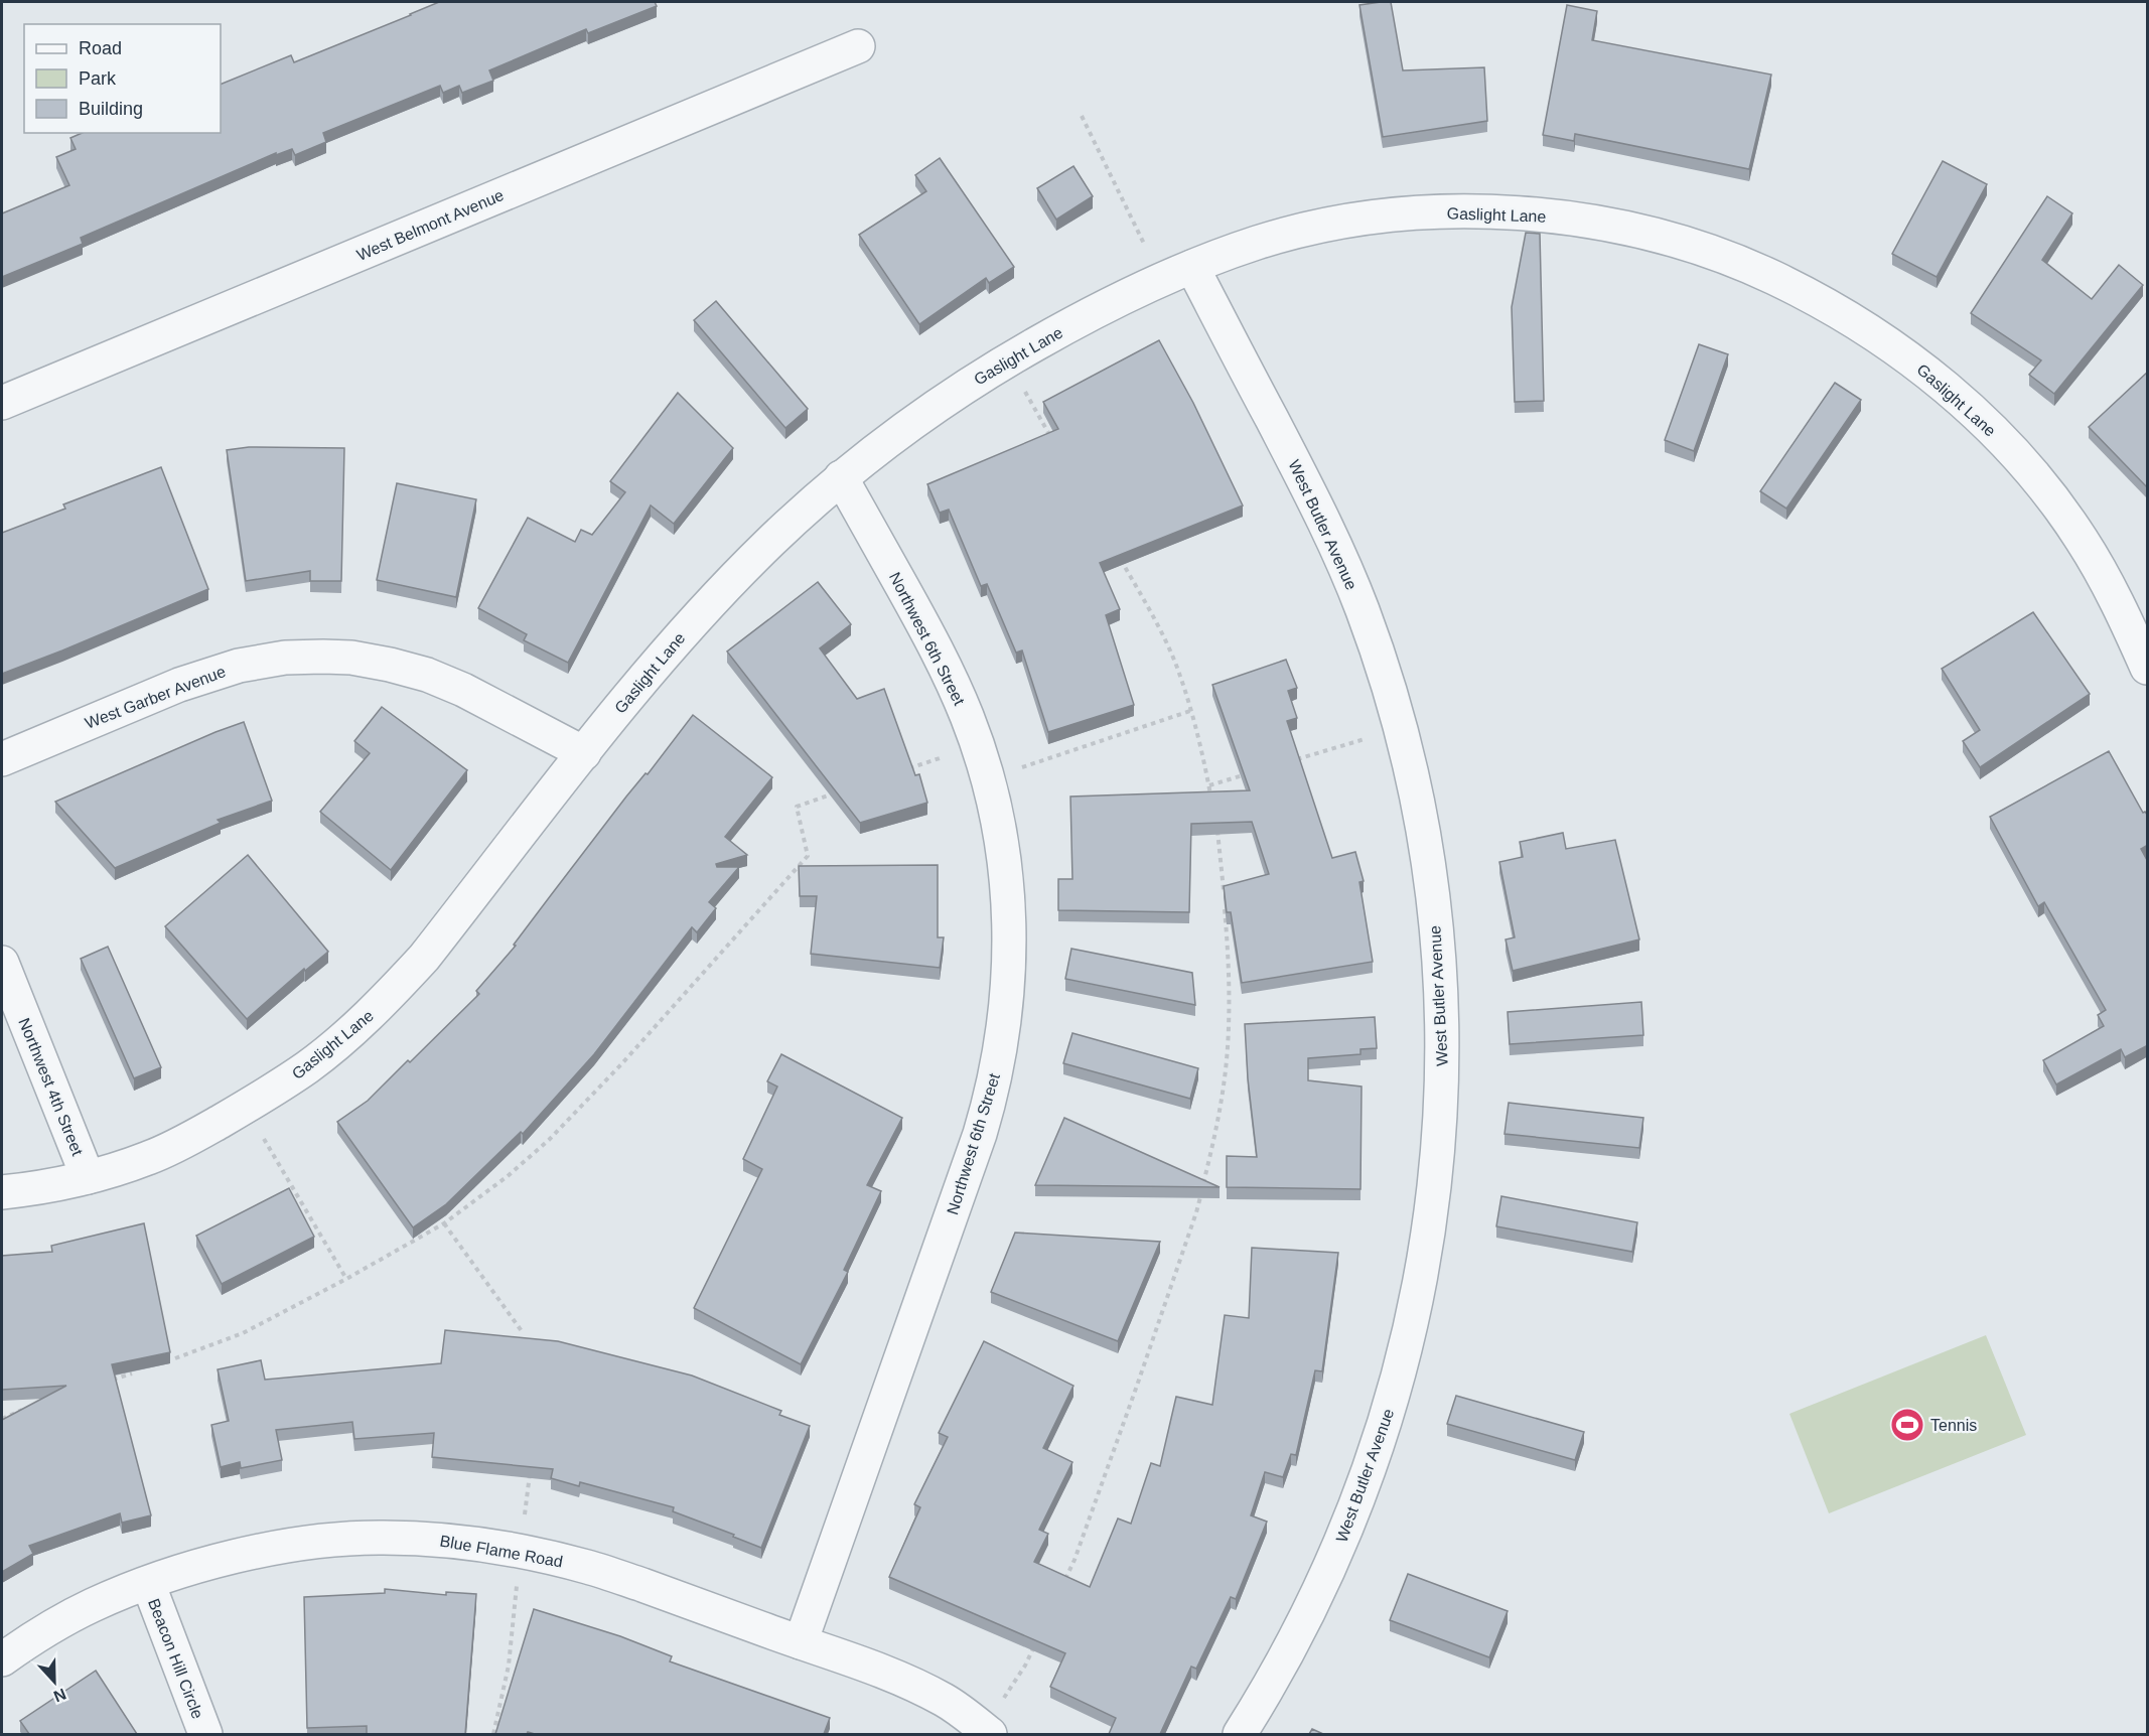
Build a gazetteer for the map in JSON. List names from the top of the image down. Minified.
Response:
{"streets":{"street":["Gaslight Lane","West Belmont Avenue","West Butler Avenue","Northwest 6th Street","West Garber Avenue","Northwest 4th Street","Blue Flame Road","Beacon Hill Circle"]},"crossings":[["Gaslight Lane","West Butler Avenue"],["Gaslight Lane","Northwest 6th Street"],["Gaslight Lane","West Garber Avenue"],["Gaslight Lane","Northwest 4th Street"],["Northwest 6th Street","Blue Flame Road"],["Blue Flame Road","Beacon Hill Circle"]],"places":{"sports":["Tennis"]},"legend":["Road","Park","Building"],"north":"bottom"}
